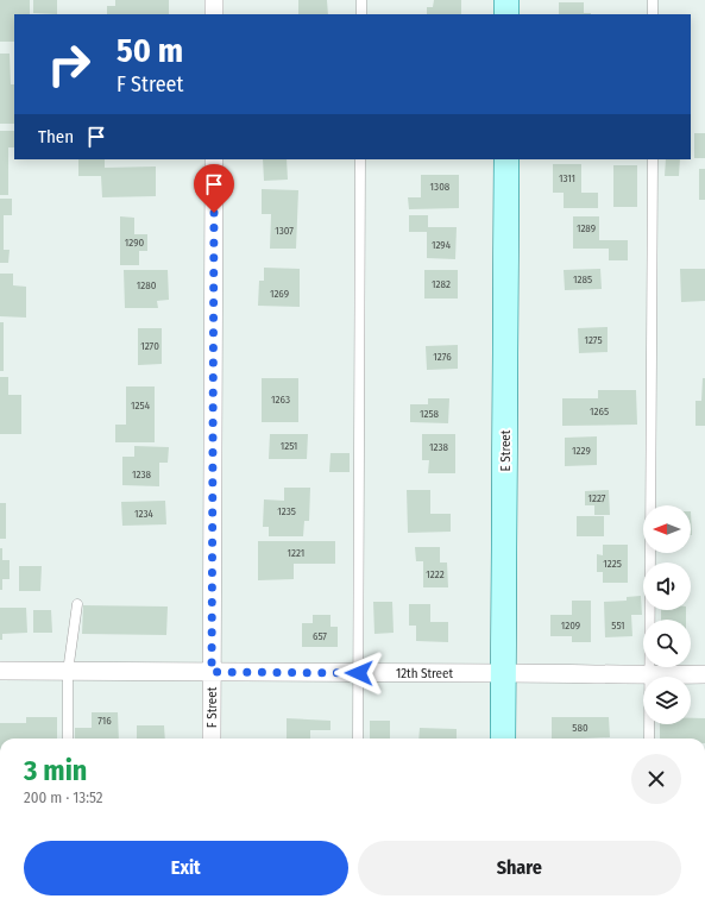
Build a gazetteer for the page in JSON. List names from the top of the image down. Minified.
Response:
{"streets":{"street":["E Street","12th Street","F Street"]},"crossings":[["E Street","12th Street"],["12th Street","F Street"]],"house_numbers":["1311","1308","1289","1307","1290","1294","1285","1282","1280","1269","1275","1270","1276","1263","1254","1265","1258","1251","1238","1229","1238","1227","1235","1234","1221","1225","1222","1209","551","657","716","580"],"north":"left","page":{"turn":["50 m","F Street"],"then":"Then","heading":["3 min","200 m · 13:52"],"buttons":["Exit","Share"]}}
